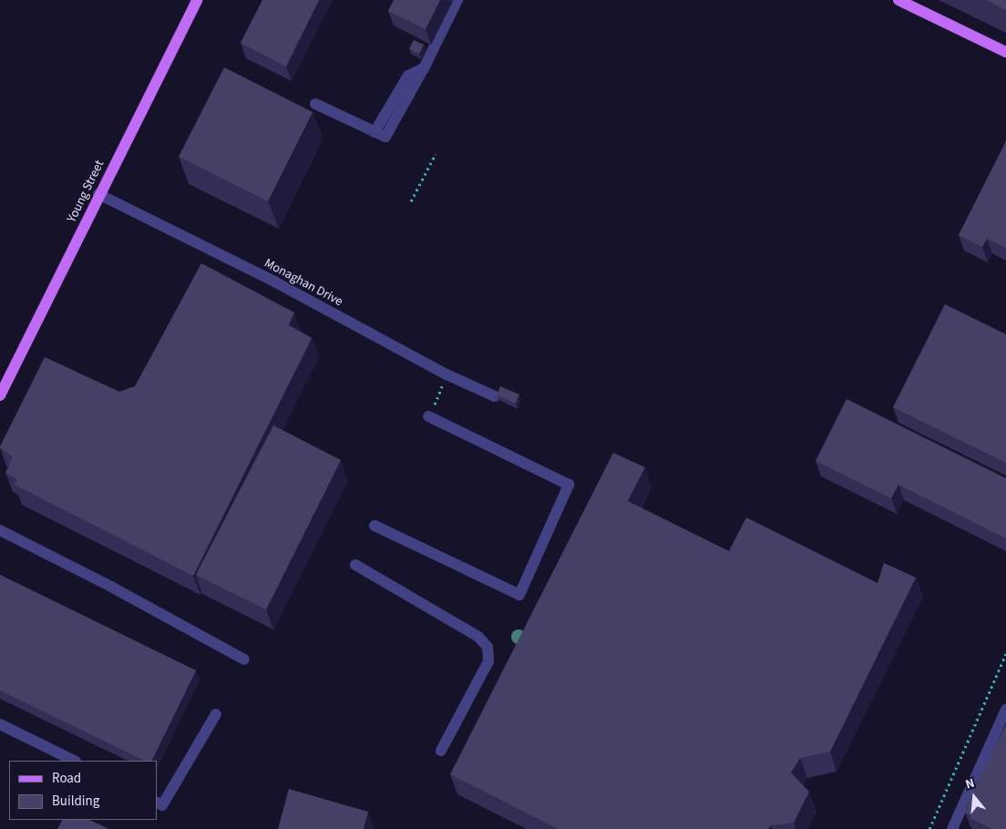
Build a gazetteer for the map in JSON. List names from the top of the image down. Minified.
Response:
{"streets":{"main road":["Young Street"],"street":["Monaghan Drive"]},"crossings":[["Young Street","Monaghan Drive"]],"legend":["Road","Building"],"north":"top"}
